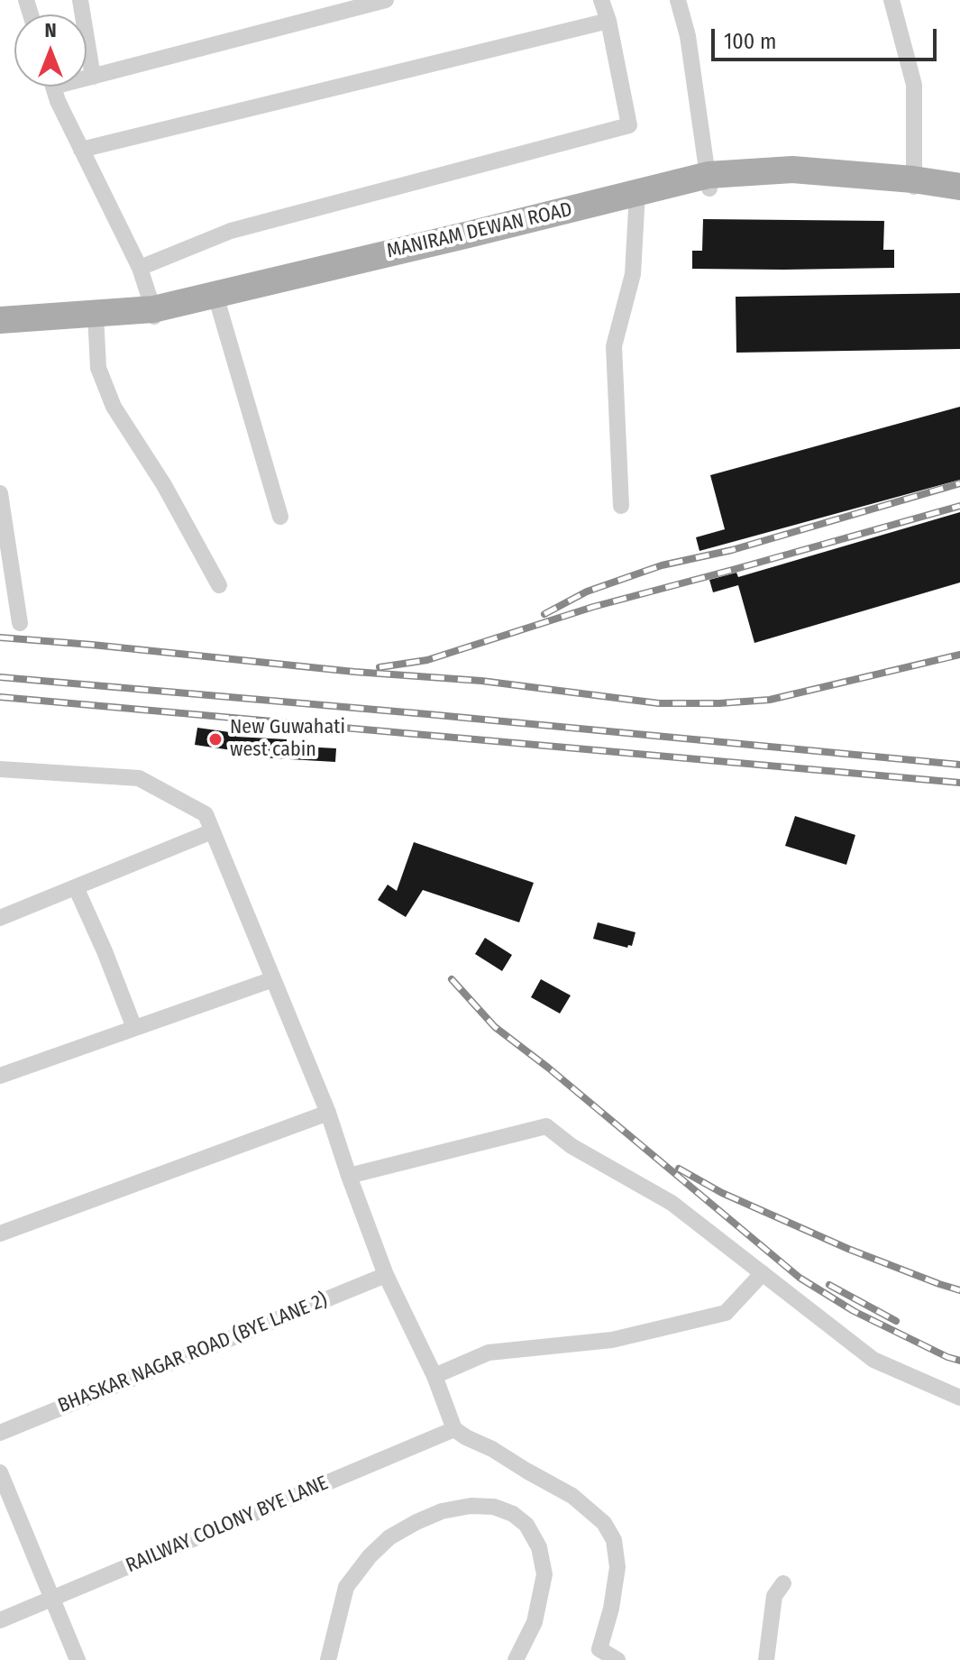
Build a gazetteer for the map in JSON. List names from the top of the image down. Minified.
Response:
{"streets":{"main road":["MANIRAM DEWAN ROAD"],"street":["BHASKAR NAGAR ROAD (BYE LANE 2)","RAILWAY COLONY BYE LANE"]},"places":["New Guwahati west cabin"],"scale_bar":"100 m","north":"top"}
